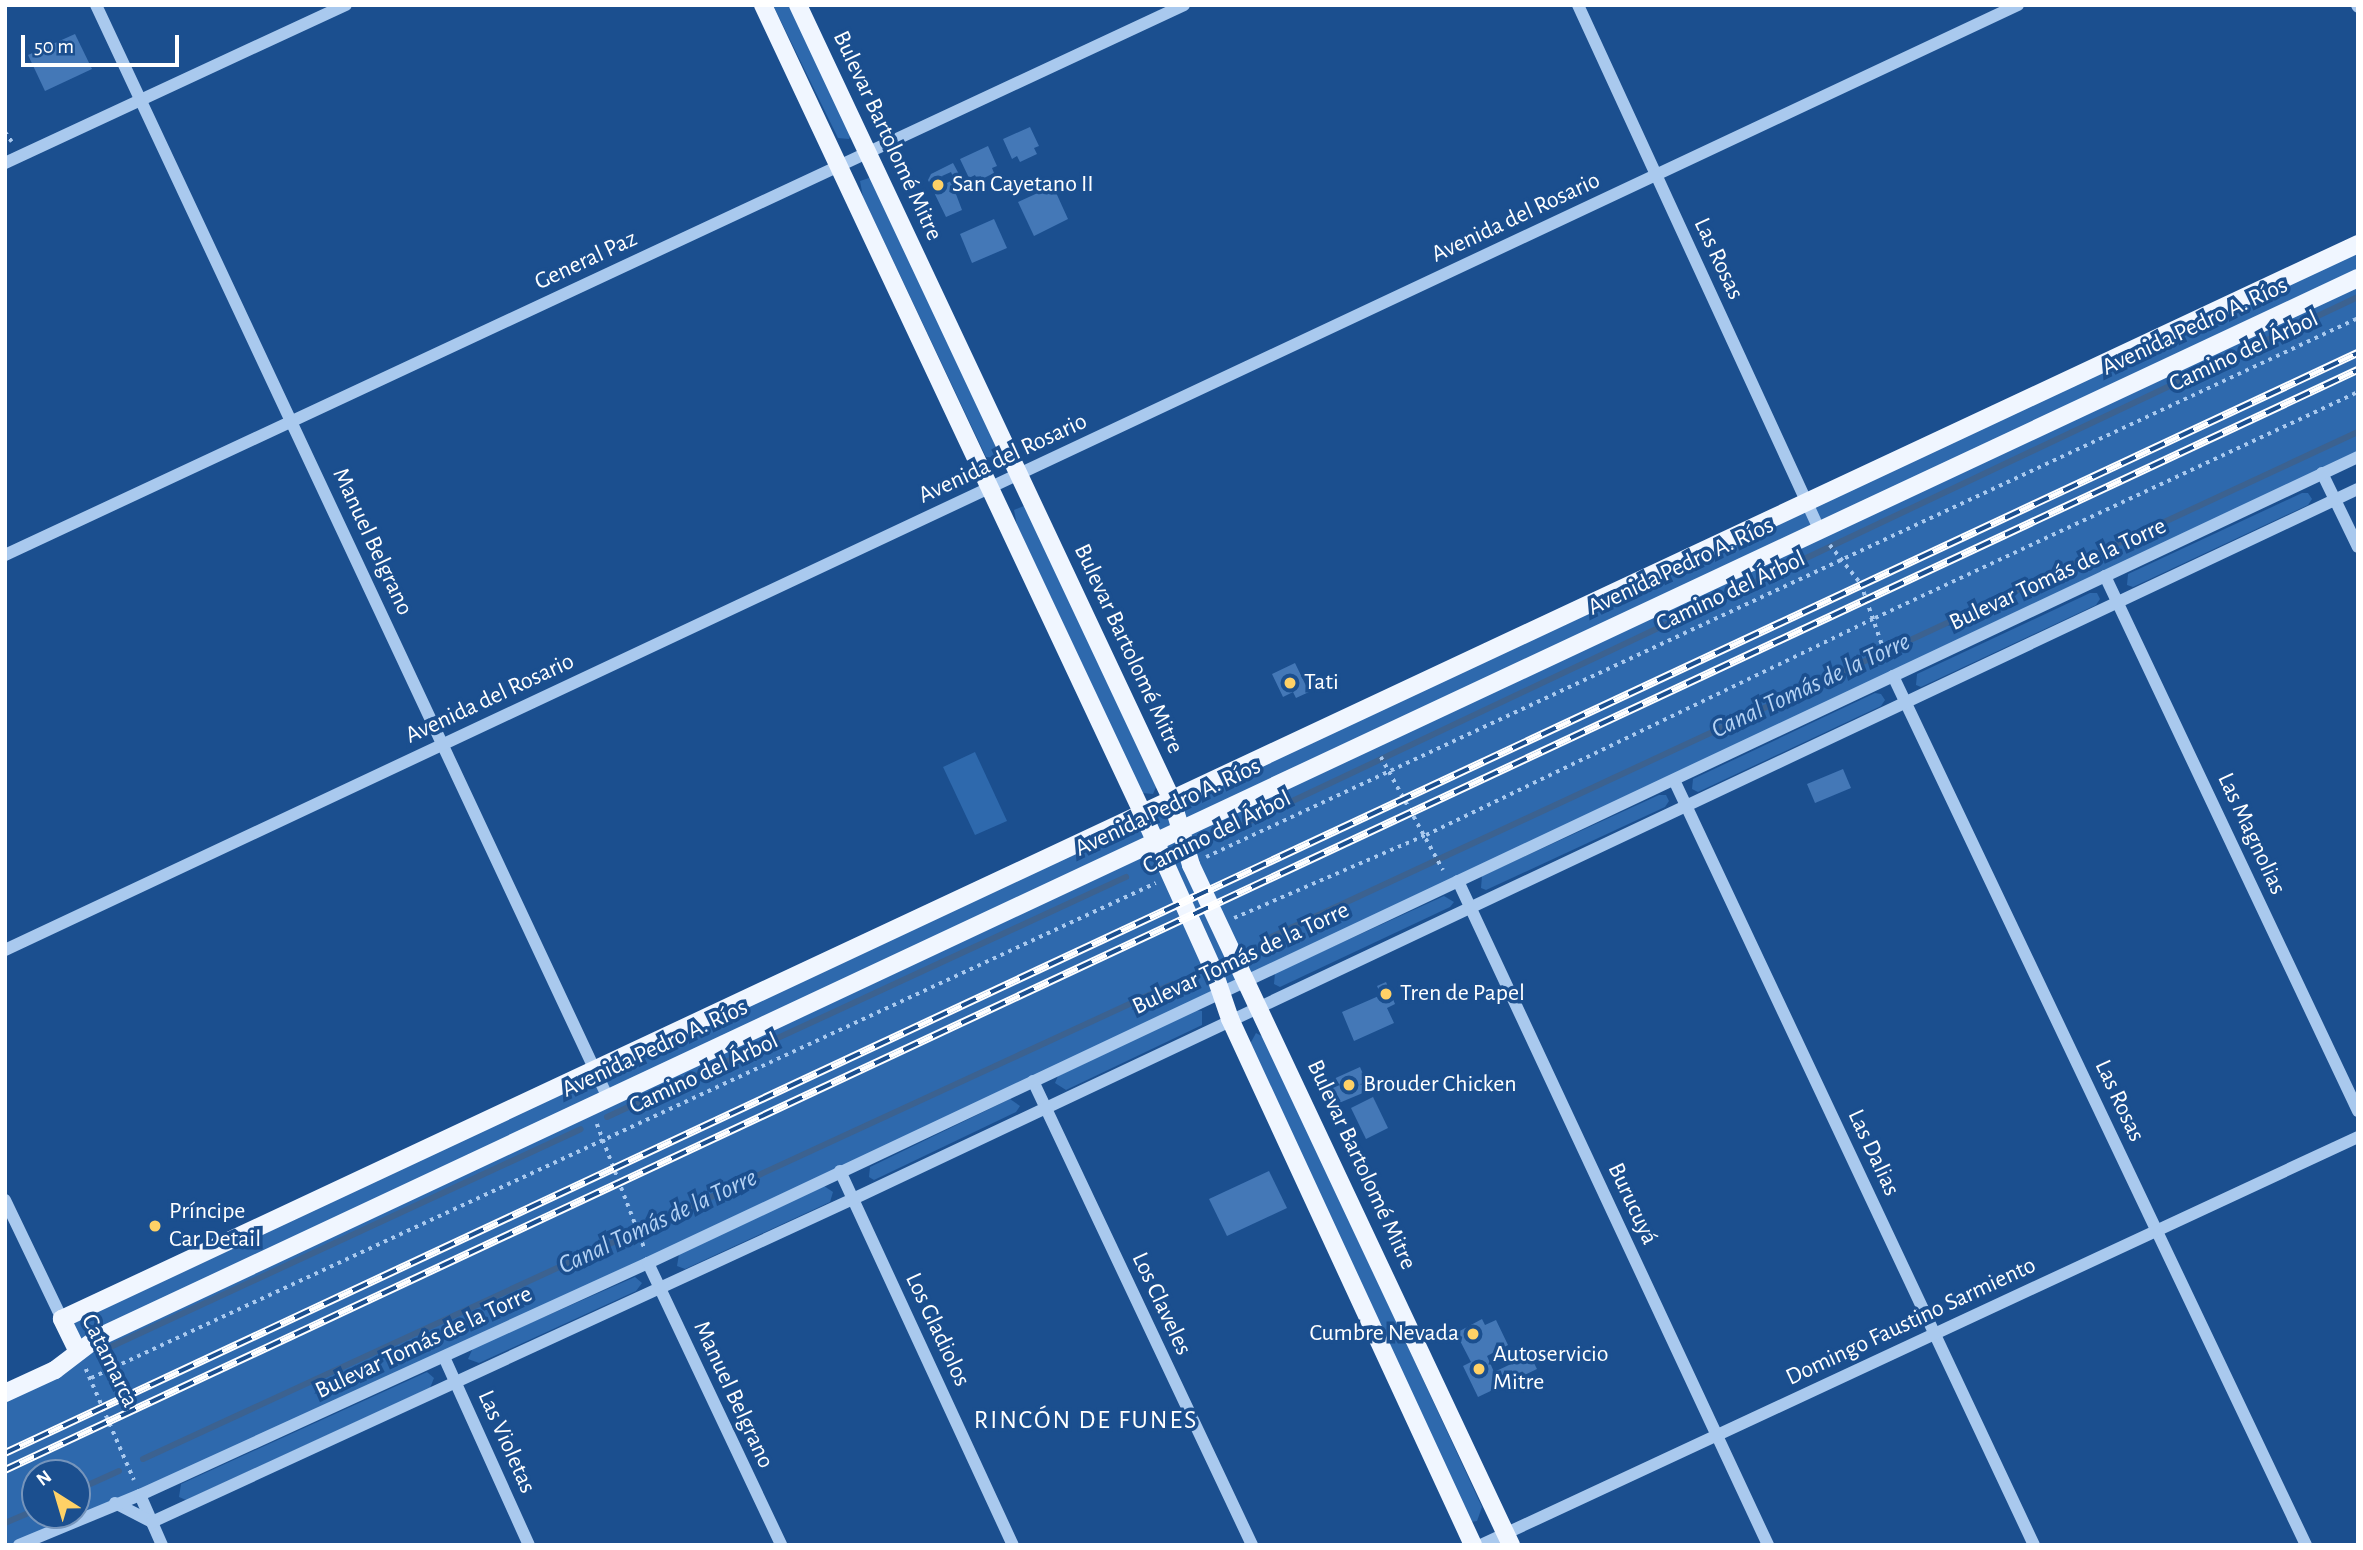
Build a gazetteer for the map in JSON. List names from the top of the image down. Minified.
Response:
{"streets":{"main road":["Bulevar Bartolomé Mitre","Avenida Pedro A. Ríos","Catamarca"],"street":["Avenida del Rosario","Las Rosas","General Paz","Manuel Belgrano","Bulevar Tomás de la Torre","Las Magnolias","Las Dalias","Burucuyá","Los Claveles","Domingo Faustino Sarmiento","Los Gladiolos","Las Violetas"],"path":["Camino del Árbol"]},"crossings":[["Bulevar Bartolomé Mitre","Avenida del Rosario"],["Bulevar Bartolomé Mitre","General Paz"],["Bulevar Bartolomé Mitre","Avenida Pedro A. Ríos"],["Bulevar Bartolomé Mitre","Camino del Árbol"],["Bulevar Bartolomé Mitre","Bulevar Tomás de la Torre"],["Bulevar Bartolomé Mitre","Domingo Faustino Sarmiento"],["Avenida del Rosario","Las Rosas"],["Avenida del Rosario","Manuel Belgrano"],["Las Rosas","Avenida Pedro A. Ríos"],["Las Rosas","Bulevar Tomás de la Torre"],["Las Rosas","Domingo Faustino Sarmiento"],["General Paz","Manuel Belgrano"],["Avenida Pedro A. Ríos","Manuel Belgrano"],["Avenida Pedro A. Ríos","Catamarca"],["Camino del Árbol","Catamarca"],["Manuel Belgrano","Bulevar Tomás de la Torre"],["Bulevar Tomás de la Torre","Las Magnolias"],["Bulevar Tomás de la Torre","Las Dalias"],["Bulevar Tomás de la Torre","Burucuyá"],["Bulevar Tomás de la Torre","Los Claveles"],["Bulevar Tomás de la Torre","Los Gladiolos"],["Bulevar Tomás de la Torre","Catamarca"],["Bulevar Tomás de la Torre","Las Violetas"],["Las Dalias","Domingo Faustino Sarmiento"],["Burucuyá","Domingo Faustino Sarmiento"]],"districts":["RINCÓN DE FUNES"],"water":["Canal Tomás de la Torre"],"places":["San Cayetano II","Tati","Tren de Papel","Brouder Chicken","Príncipe Car Detail","Cumbre Nevada","Autoservicio Mitre"],"scale_bar":"50 m","north":"top left"}
